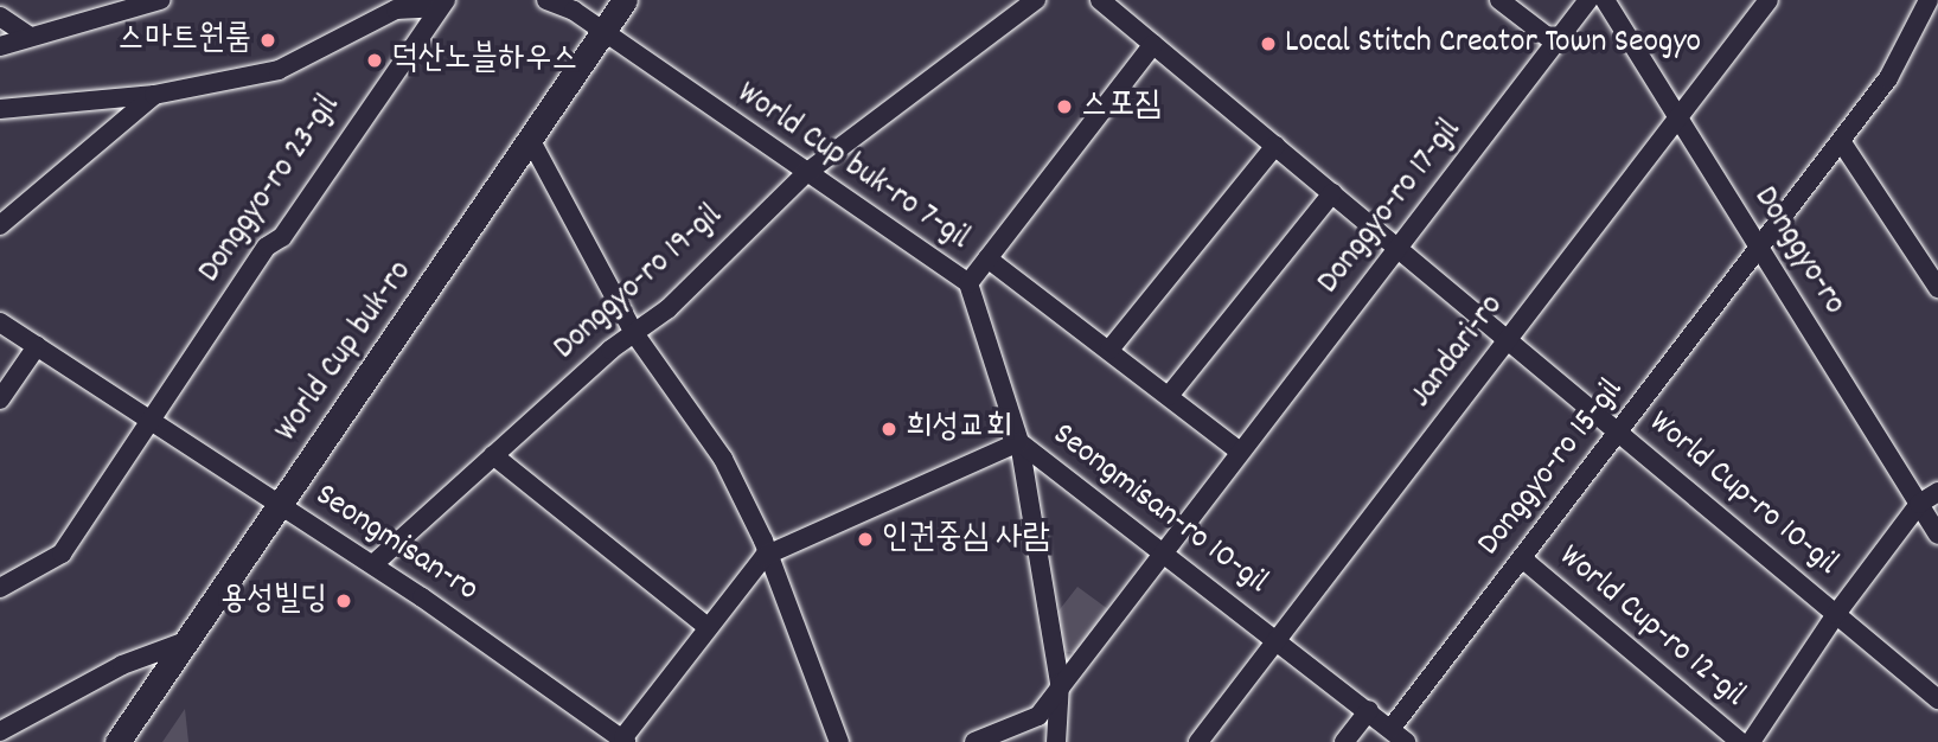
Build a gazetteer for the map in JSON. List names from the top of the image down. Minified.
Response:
{"streets":{"main road":["World Cup buk-ro"],"street":["World Cup buk-ro 7-gil","Donggyo-ro 23-gil","Donggyo-ro 17-gil","Donggyo-ro","Donggyo-ro 19-gil","Jandari-ro","Donggyo-ro 15-gil","World Cup-ro 10-gil","Seongmisan-ro 10-gil","Seongmisan-ro","World Cup-ro 12-gil"]},"crossings":[["World Cup buk-ro 7-gil","Donggyo-ro 17-gil"],["World Cup buk-ro 7-gil","Donggyo-ro 19-gil"],["World Cup buk-ro 7-gil","World Cup buk-ro"],["World Cup buk-ro 7-gil","Seongmisan-ro 10-gil"],["Donggyo-ro 23-gil","Seongmisan-ro"],["Donggyo-ro 17-gil","World Cup-ro 10-gil"],["Donggyo-ro 17-gil","Seongmisan-ro 10-gil"],["Donggyo-ro","Jandari-ro"],["Donggyo-ro","Donggyo-ro 15-gil"],["Donggyo-ro 19-gil","Seongmisan-ro"],["World Cup buk-ro","Seongmisan-ro"],["Jandari-ro","World Cup-ro 10-gil"],["Jandari-ro","Seongmisan-ro 10-gil"],["Donggyo-ro 15-gil","World Cup-ro 10-gil"],["Donggyo-ro 15-gil","Seongmisan-ro 10-gil"],["Donggyo-ro 15-gil","World Cup-ro 12-gil"],["Seongmisan-ro 10-gil","Seongmisan-ro"]],"places":["스마트원룸","Local Stitch Creator Town Seogyo","덕산노블하우스","스포짐","희성교회","인권중심 사람","용성빌딩"]}
